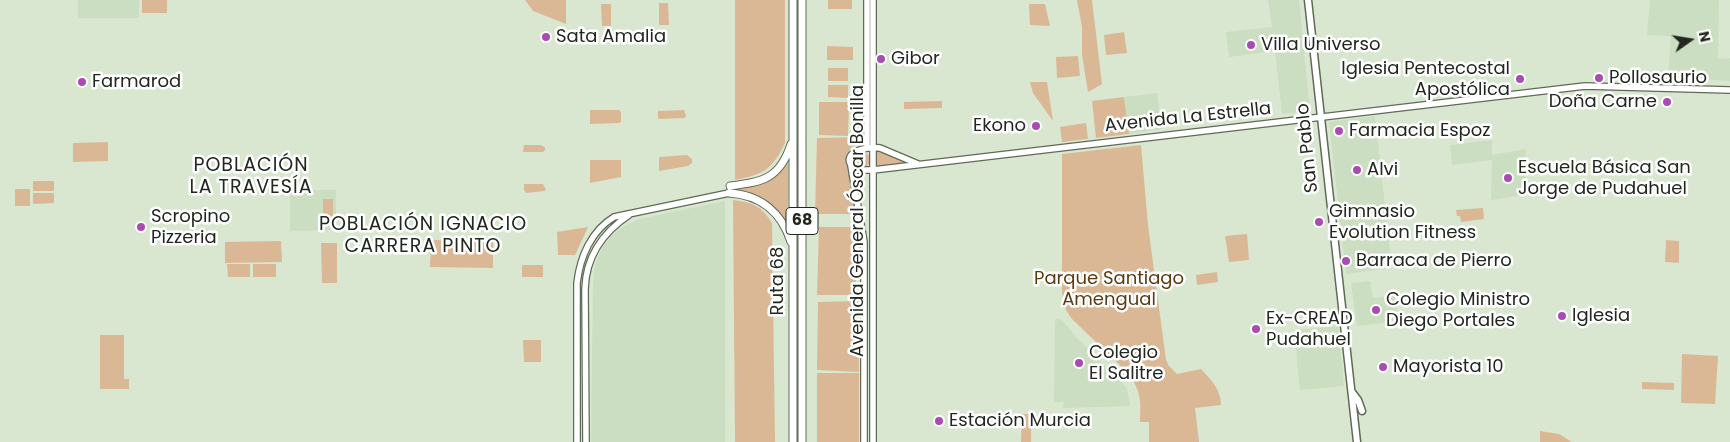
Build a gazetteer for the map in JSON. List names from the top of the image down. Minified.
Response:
{"streets":{"highway":["68","Ruta 68"],"main road":["Avenida La Estrella","San Pablo","Avenida General Óscar Bonilla"]},"crossings":[["Avenida La Estrella","San Pablo"],["Avenida La Estrella","Avenida General Óscar Bonilla"]],"districts":["POBLACIÓN LA TRAVESÍA","POBLACIÓN IGNACIO CARRERA PINTO"],"parks":["Parque Santiago Amengual"],"places":["Sata Amalia","Villa Universo","Gibor","Pollosaurio","Iglesia Pentecostal Apostólica","Farmarod","Doña Carne","Ekono","Farmacia Espoz","Alvi","Escuela Básica San Jorge de Pudahuel","Gimnasio Evolution Fitness","Scropino Pizzeria","Barraca de Pierro","Colegio Ministro Diego Portales","Iglesia","Ex-CREAD Pudahuel","Colegio El Salitre","Mayorista 10","Estación Murcia"],"north":"right"}
